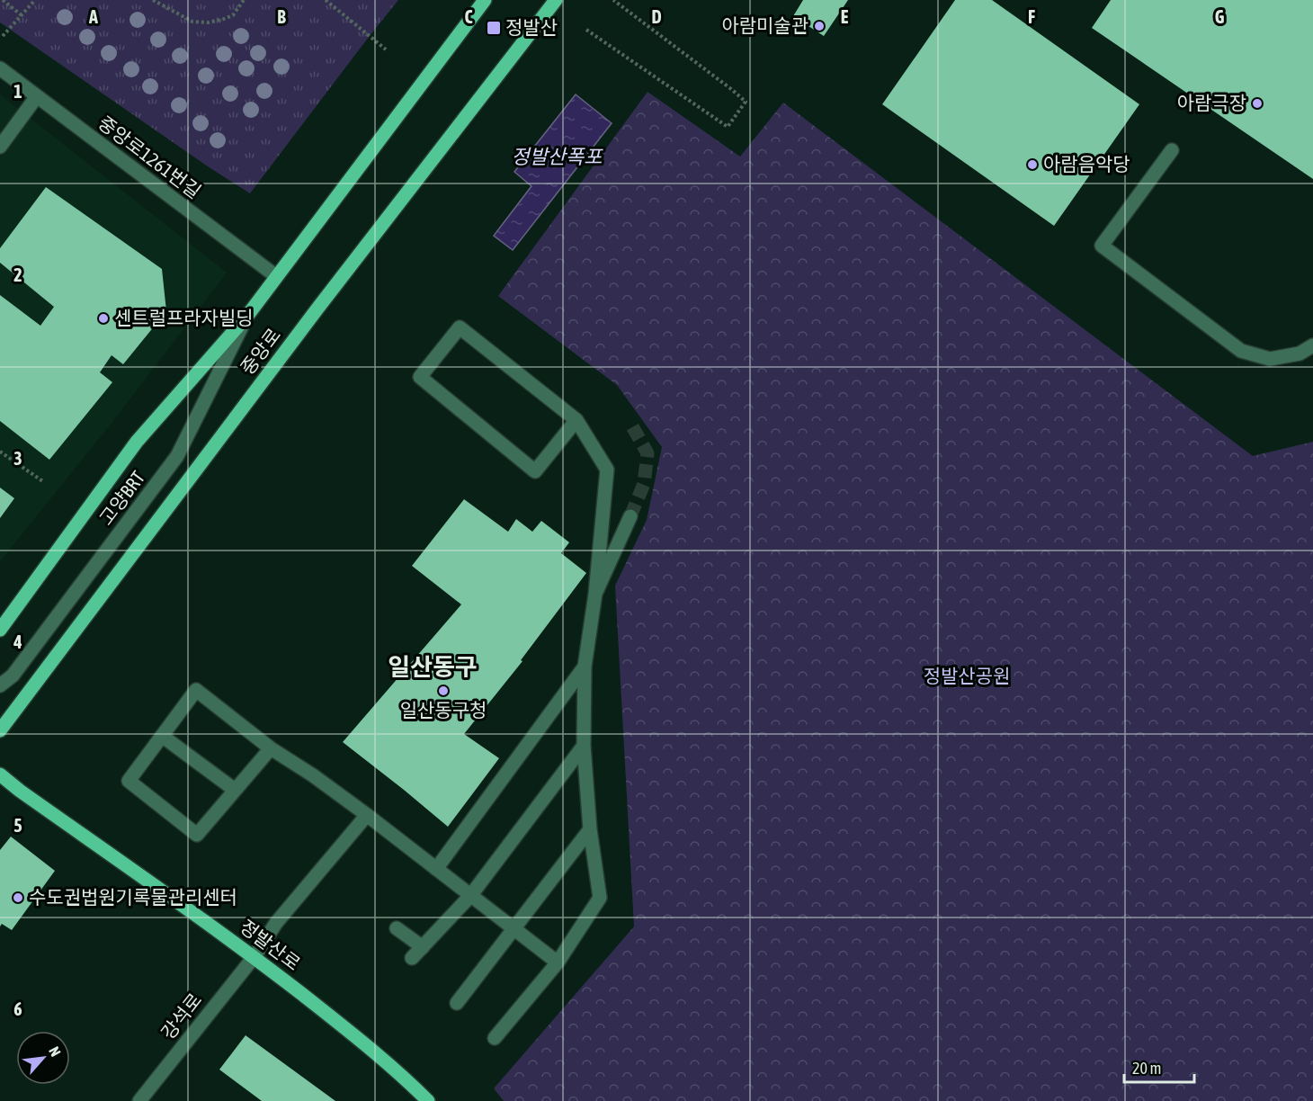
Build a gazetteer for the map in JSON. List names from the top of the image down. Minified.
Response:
{"streets":{"main road":["중앙로","정발산로"],"street":["중앙로1261번길","고양BRT","강석로"]},"crossings":[["중앙로1261번길","중앙로"],["중앙로","고양BRT"],["정발산로","강석로"]],"districts":["일산동구"],"water":["정발산폭포"],"parks":["정발산공원"],"places":{"other":["아람미술관","아람극장","아람음악당","센트럴프라자빌딩","일산동구청","수도권법원기록물관리센터"],"transit":["정발산"]},"scale_bar":"20 m","north":"top right","grid":{"columns":["A","B","C","D","E","F","G"],"rows":["1","2","3","4","5","6"]}}
